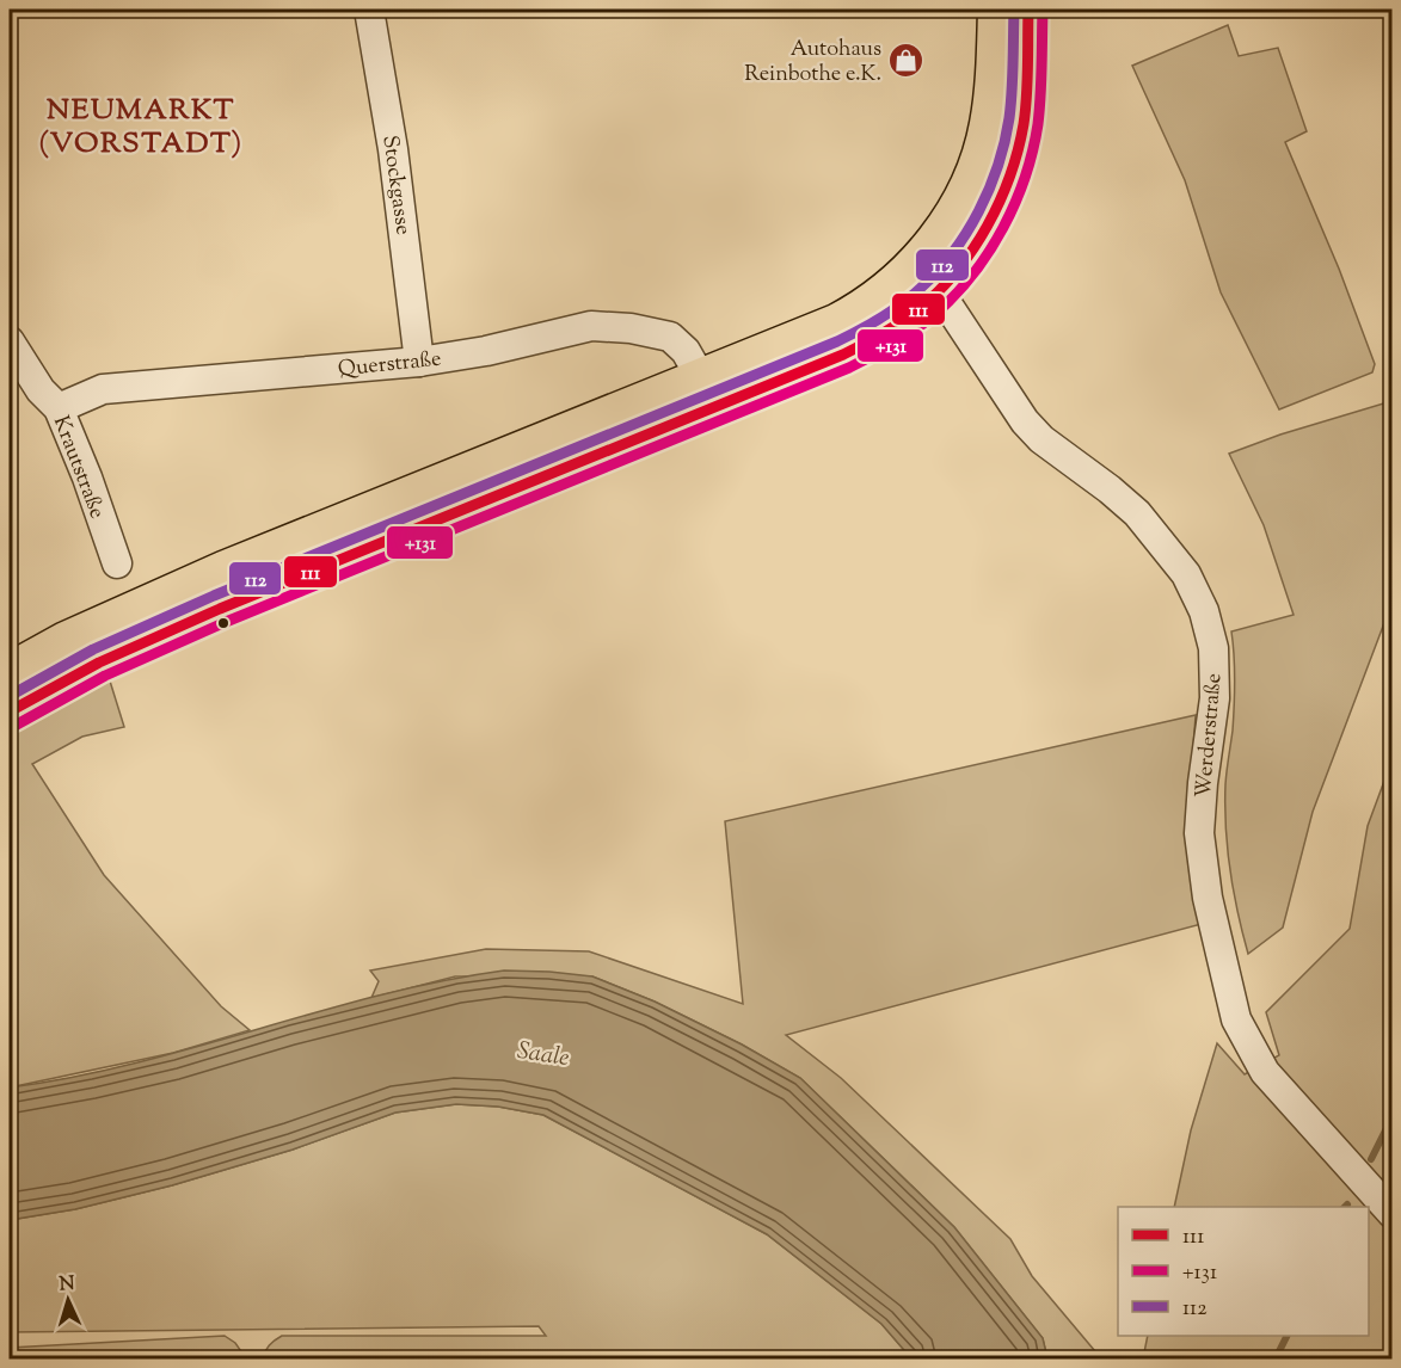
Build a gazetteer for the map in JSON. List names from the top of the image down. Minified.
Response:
{"streets":{"street":["Stockgasse","Querstraße","Krautstraße","Werderstraße"]},"crossings":[["Stockgasse","Querstraße"],["Querstraße","Krautstraße"]],"districts":["NEUMARKT (VORSTADT)"],"water":["Saale"],"places":{"shop":["Autohaus Reinbothe e.K."]},"lines":["transit line 111","transit line +131","transit line 112"],"legend":["111","+131","112"],"north":"top"}
